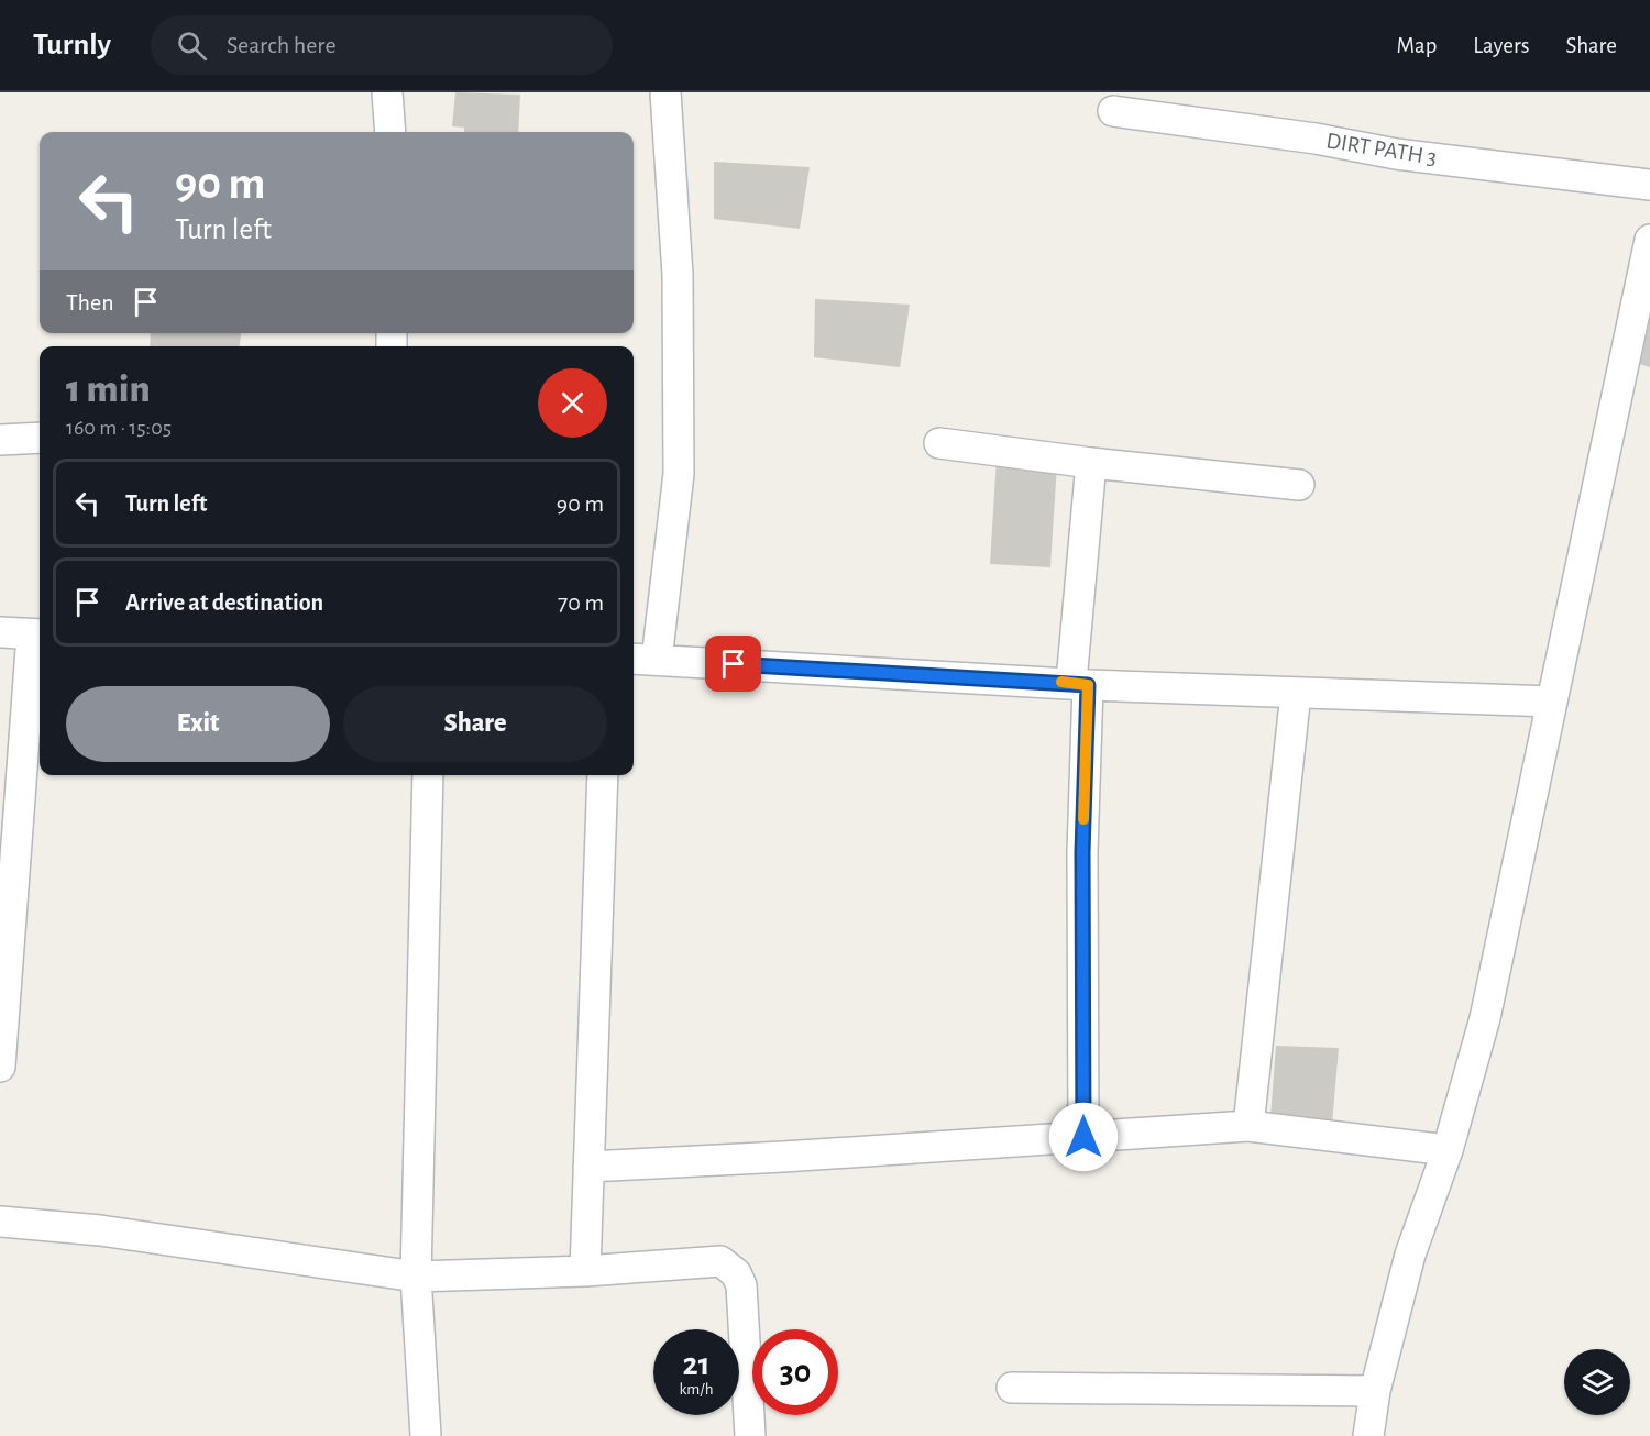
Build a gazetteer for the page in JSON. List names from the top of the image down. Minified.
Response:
{"streets":{"street":["DIRT PATH 3"]},"page":{"header":"Turnly","search":"Search here","nav":["Map","Layers","Share"],"turn":["90 m","Turn left"],"then":"Then","heading":["1 min","160 m · 15:05"],"list":[{"name":"Turn left","value":"90 m"},{"name":"Arrive at destination","value":"70 m"}],"buttons":["Exit","Share"],"speed":"21 km/h","limit":"30"}}
